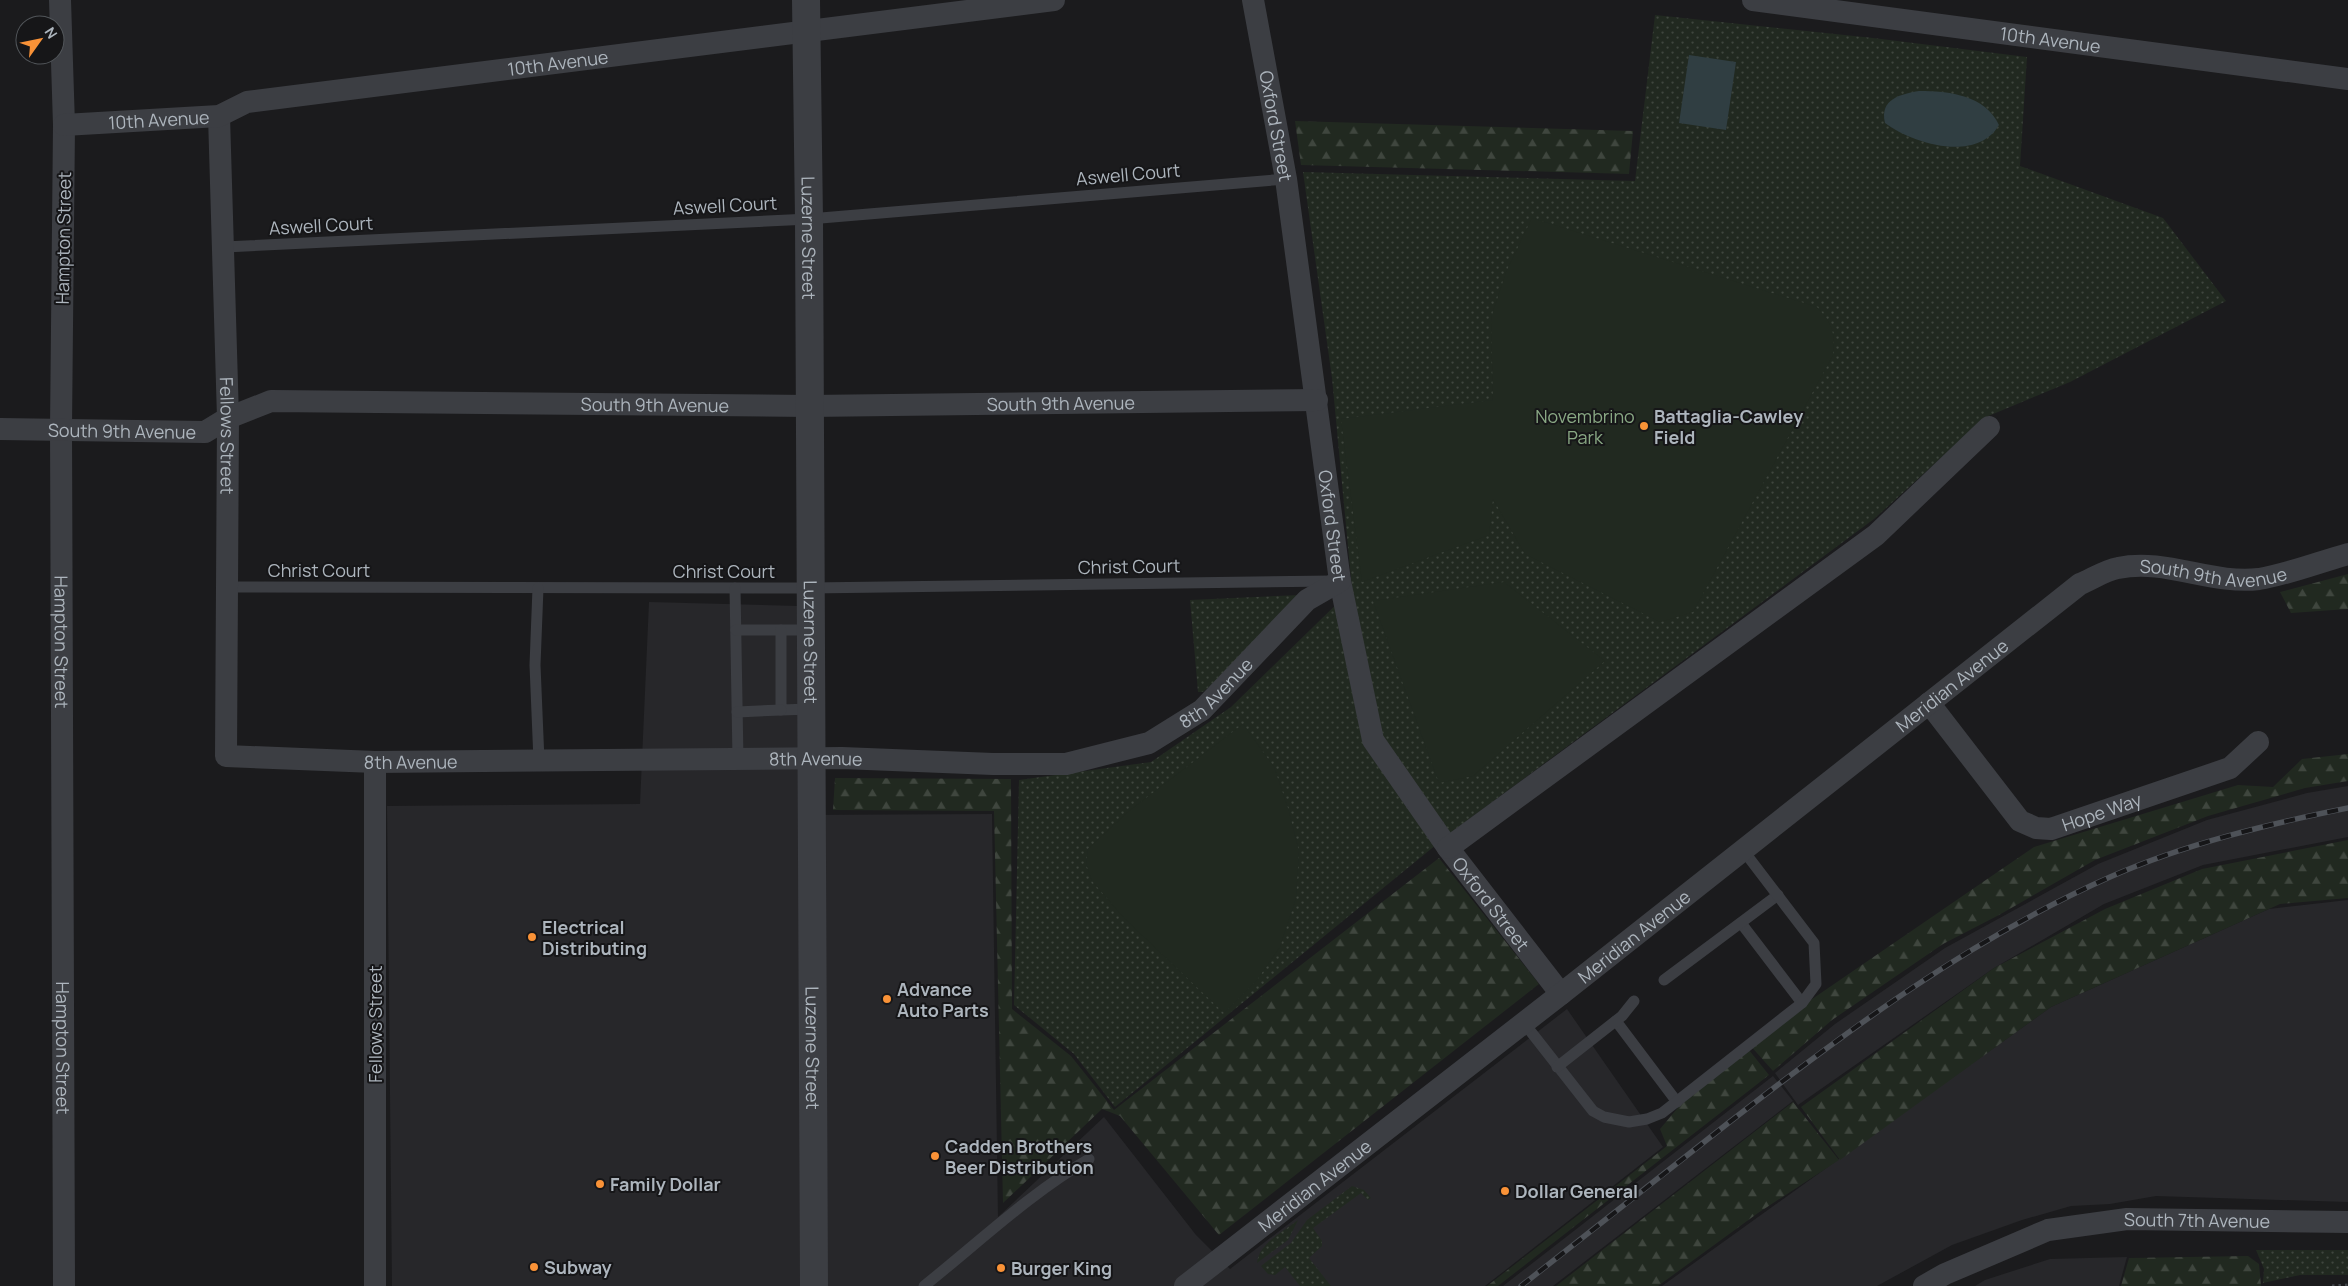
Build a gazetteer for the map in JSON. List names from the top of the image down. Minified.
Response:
{"streets":{"street":["10th Avenue","Oxford Street","Hampton Street","Luzerne Street","South 9th Avenue","Fellows Street","Meridian Avenue","8th Avenue","Hope Way","South 7th Avenue"],"lane":["Aswell Court","Christ Court"]},"crossings":[["10th Avenue","Hampton Street"],["10th Avenue","Luzerne Street"],["10th Avenue","Fellows Street"],["Oxford Street","Aswell Court"],["Oxford Street","South 9th Avenue"],["Oxford Street","Christ Court"],["Oxford Street","Meridian Avenue"],["Oxford Street","8th Avenue"],["Aswell Court","Luzerne Street"],["Aswell Court","Fellows Street"],["Hampton Street","South 9th Avenue"],["Luzerne Street","South 9th Avenue"],["Luzerne Street","Christ Court"],["Luzerne Street","8th Avenue"],["South 9th Avenue","Fellows Street"],["South 9th Avenue","Meridian Avenue"],["Fellows Street","Christ Court"],["Fellows Street","8th Avenue"],["Christ Court","8th Avenue"],["Meridian Avenue","Hope Way"]],"parks":["Novembrino Park"],"places":["Battaglia-Cawley Field","Electrical Distributing","Advance Auto Parts","Cadden Brothers Beer Distribution","Family Dollar","Dollar General","Subway","Burger King"],"north":"top right"}
